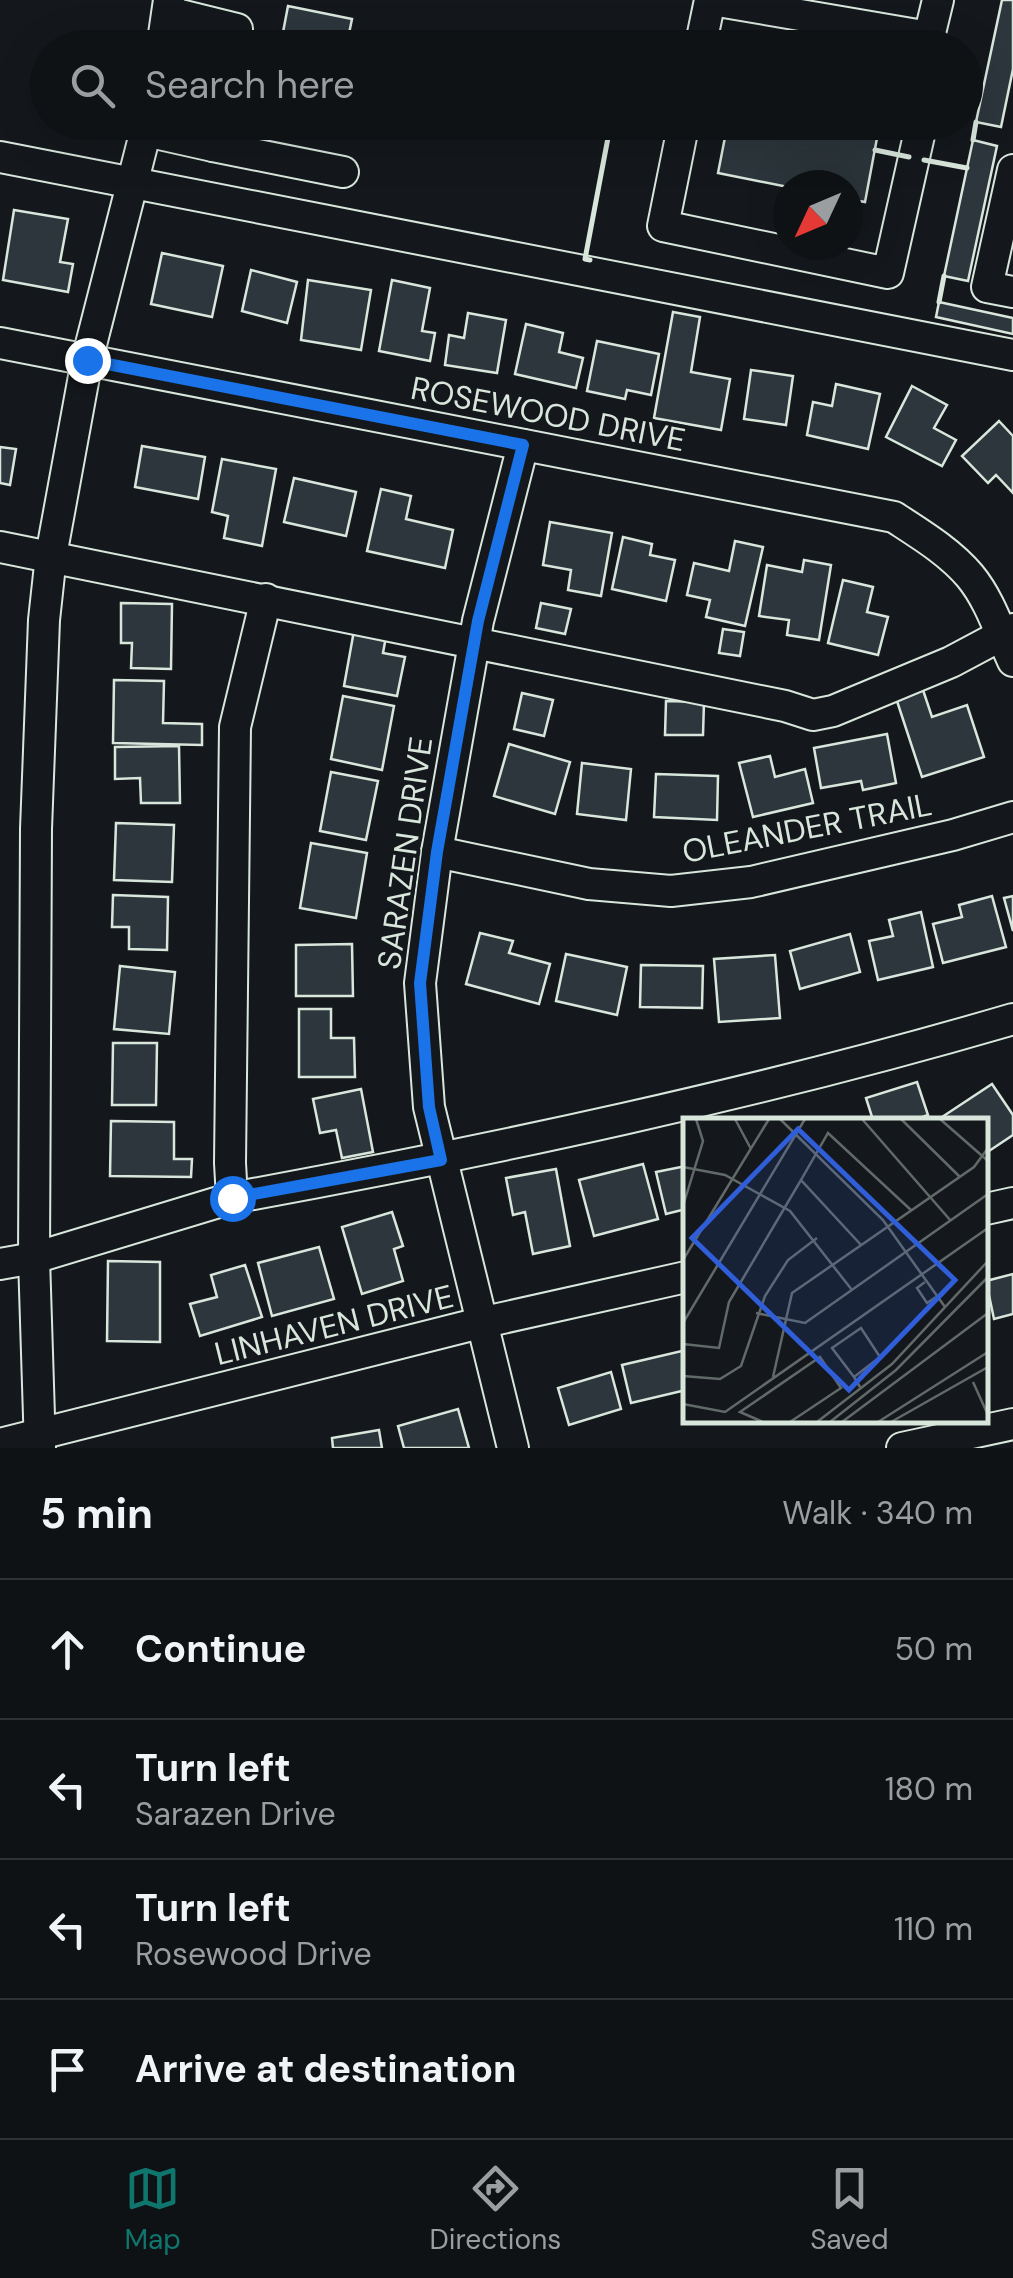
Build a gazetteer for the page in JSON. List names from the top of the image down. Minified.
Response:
{"streets":{"street":["ROSEWOOD DRIVE","OLEANDER TRAIL","SARAZEN DRIVE","LINHAVEN DRIVE"]},"crossings":[["ROSEWOOD DRIVE","SARAZEN DRIVE"],["OLEANDER TRAIL","SARAZEN DRIVE"],["SARAZEN DRIVE","LINHAVEN DRIVE"]],"north":"bottom left","page":{"search":"Search here","heading":["5 min","Walk · 340 m"],"list":[["Continue","50 m"],["Turn left","Sarazen Drive","180 m"],["Turn left","Rosewood Drive","110 m"],"Arrive at destination"],"nav":["Map","Directions","Saved"]}}
